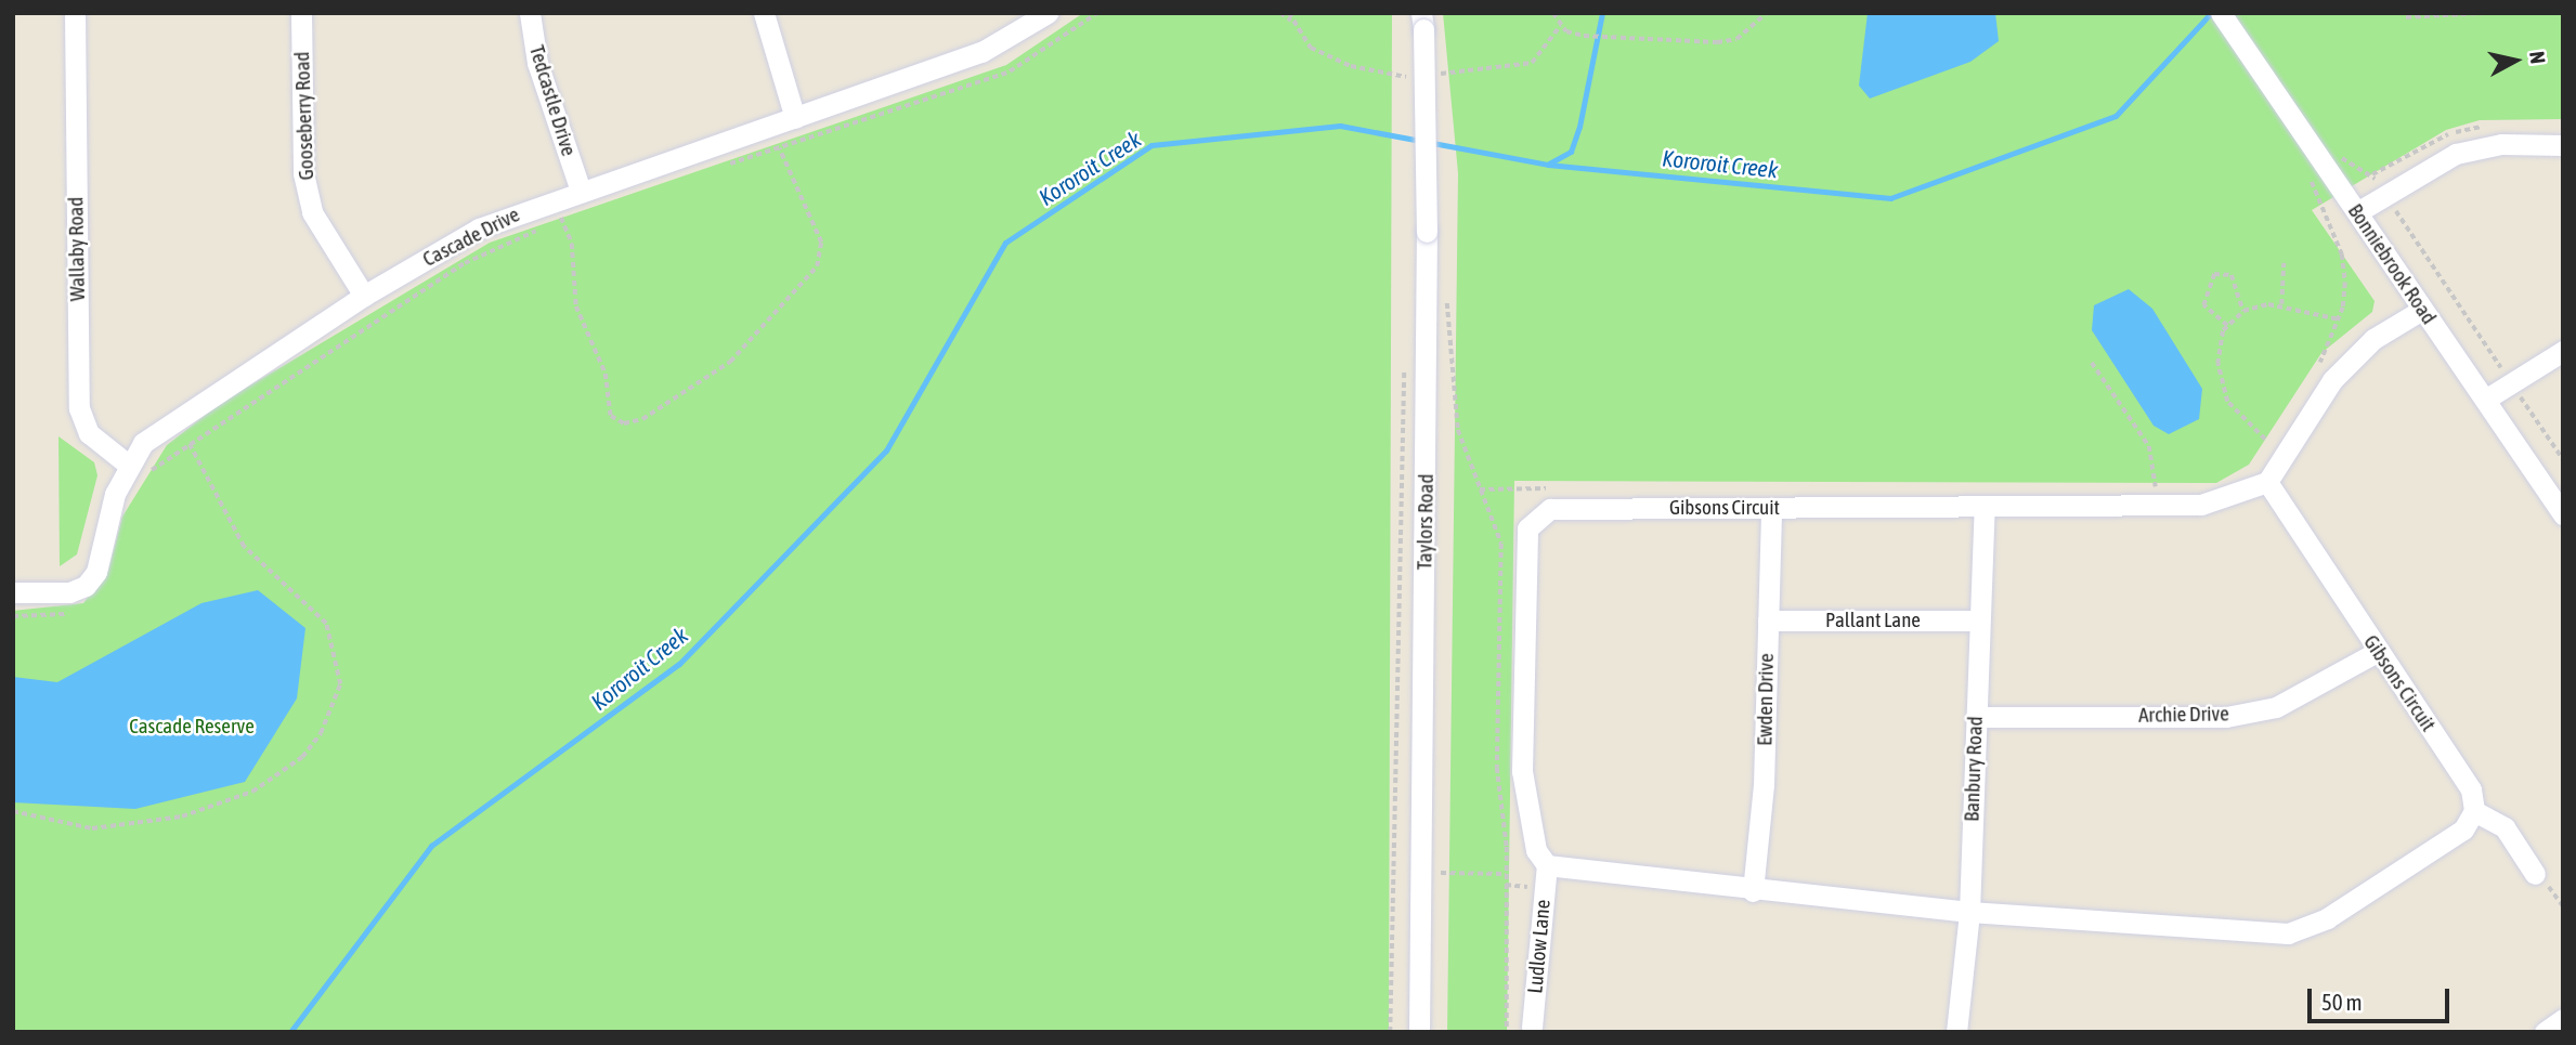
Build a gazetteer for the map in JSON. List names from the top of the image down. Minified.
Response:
{"streets":{"street":["Tedcastle Drive","Gooseberry Road","Cascade Drive","Wallaby Road","Bonniebrook Road","Gibsons Circuit","Taylors Road","Pallant Lane","Ewden Drive","Archie Drive","Banbury Road","Ludlow Lane"]},"crossings":[["Tedcastle Drive","Cascade Drive"],["Gooseberry Road","Cascade Drive"],["Cascade Drive","Wallaby Road"],["Gibsons Circuit","Ewden Drive"],["Gibsons Circuit","Archie Drive"],["Gibsons Circuit","Banbury Road"],["Pallant Lane","Ewden Drive"],["Pallant Lane","Banbury Road"],["Archie Drive","Banbury Road"]],"water":["Kororoit Creek"],"parks":["Cascade Reserve"],"scale_bar":"50 m","north":"right"}
